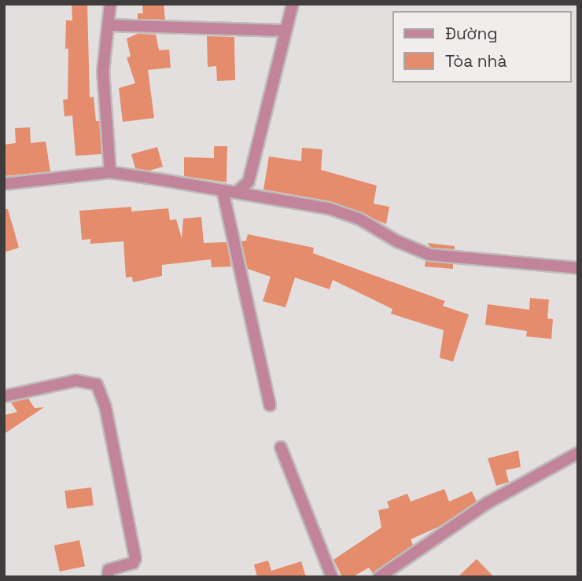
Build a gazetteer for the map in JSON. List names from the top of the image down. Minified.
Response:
{"legend":["Đường","Tòa nhà"]}
